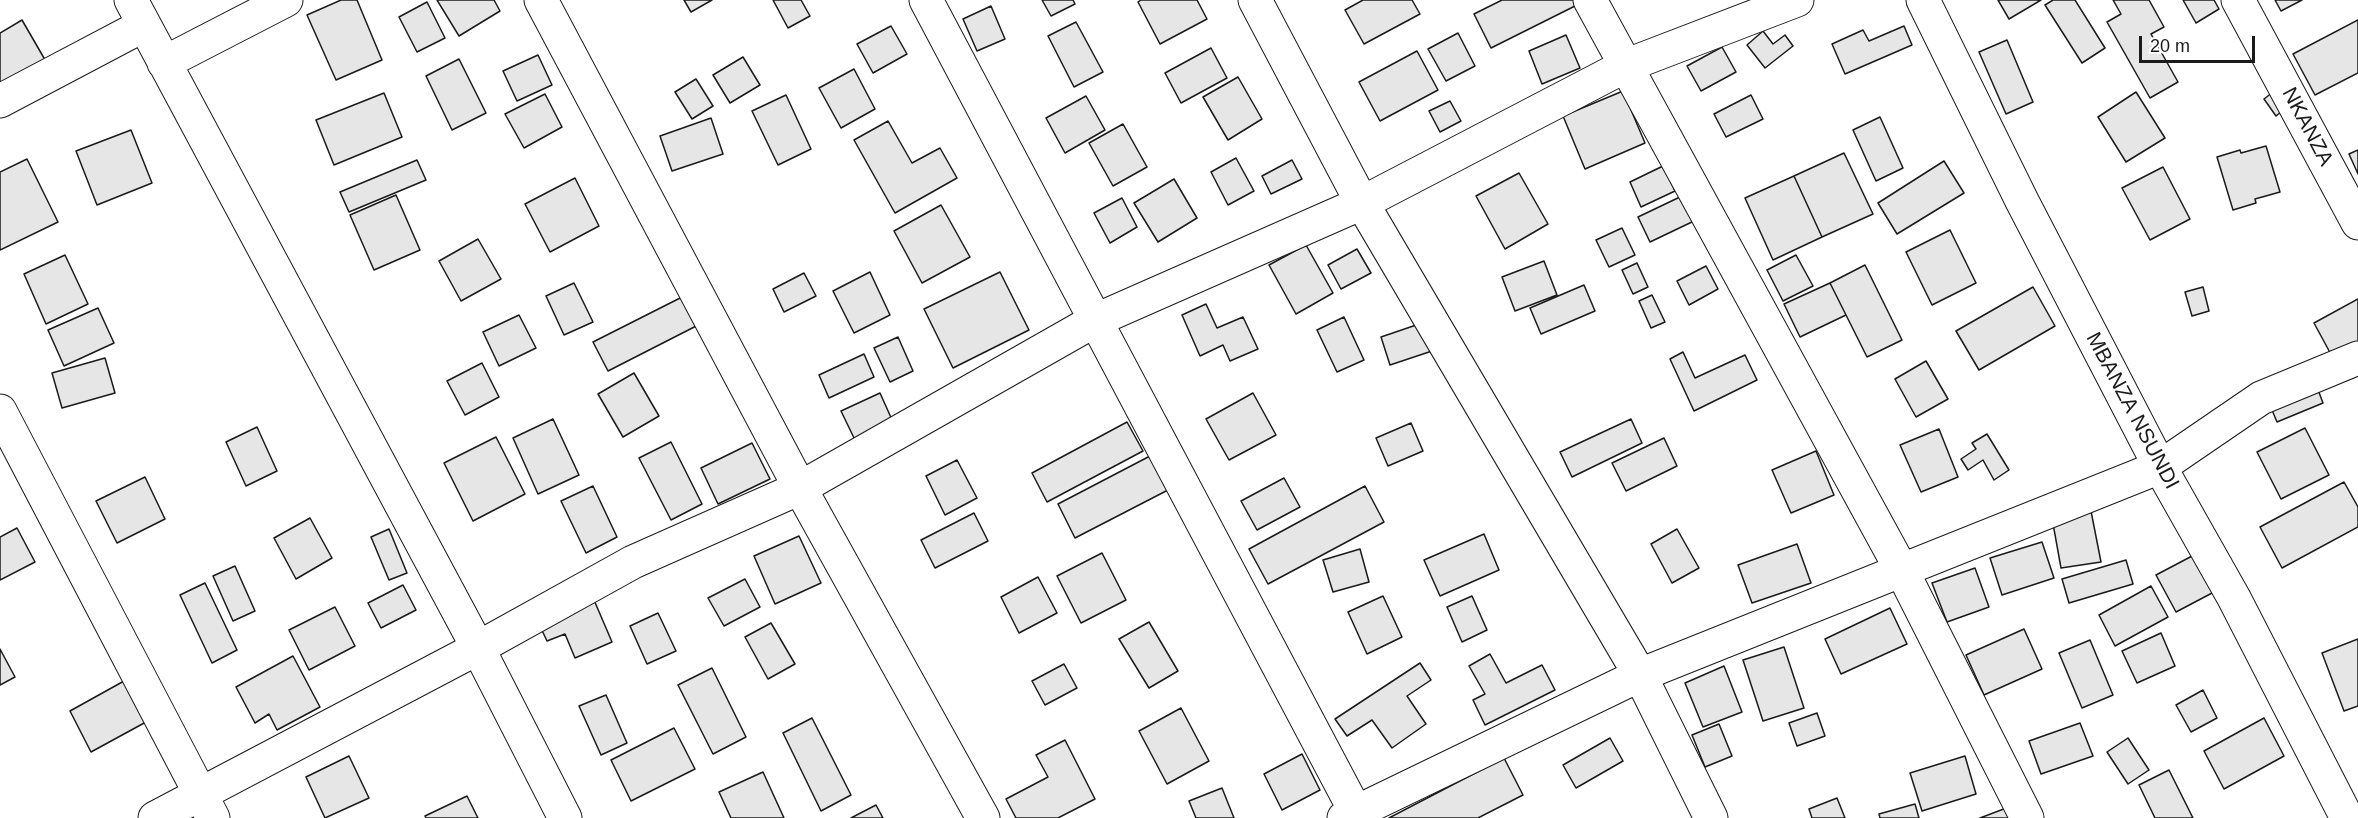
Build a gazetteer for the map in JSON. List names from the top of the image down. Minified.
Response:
{"streets":{"street":["NKANZA","MBANZA NSUNDI"]},"scale_bar":"20 m"}
